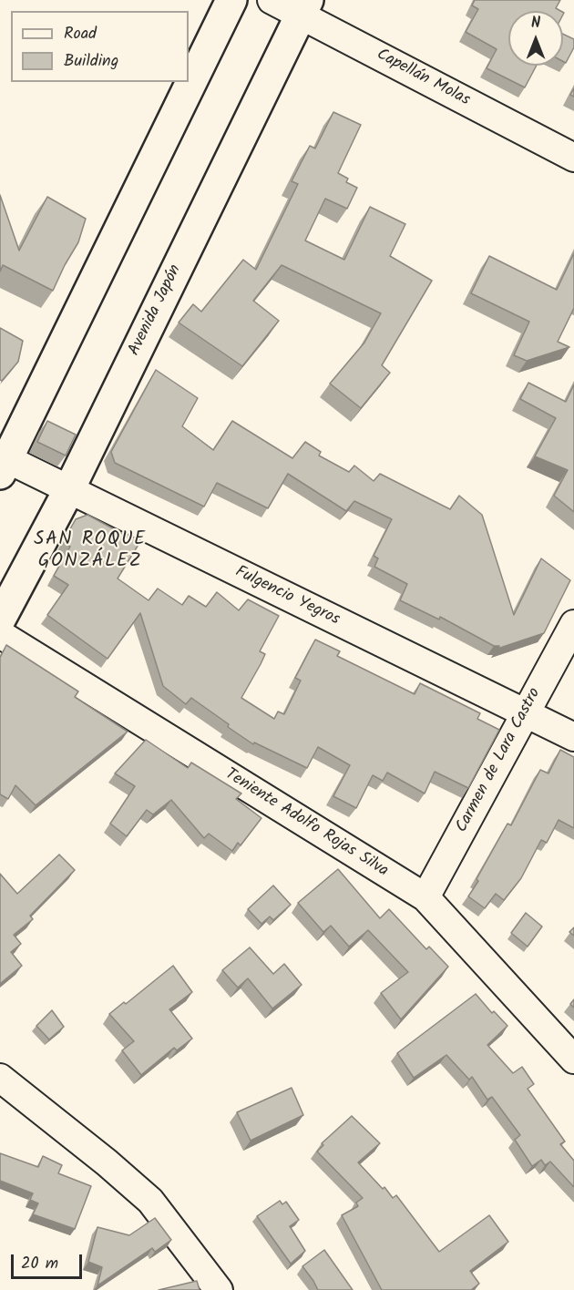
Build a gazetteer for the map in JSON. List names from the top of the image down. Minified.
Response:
{"streets":{"main road":["Avenida Japón"],"street":["Capellán Molas","Fulgencio Yegros","Carmen de Lara Castro","Teniente Adolfo Rojas Silva"]},"crossings":[["Capellán Molas","Avenida Japón"],["Avenida Japón","Fulgencio Yegros"],["Fulgencio Yegros","Carmen de Lara Castro"],["Carmen de Lara Castro","Teniente Adolfo Rojas Silva"]],"districts":["SAN ROQUE GONZÁLEZ"],"legend":["Road","Building"],"scale_bar":"20 m","north":"top"}
